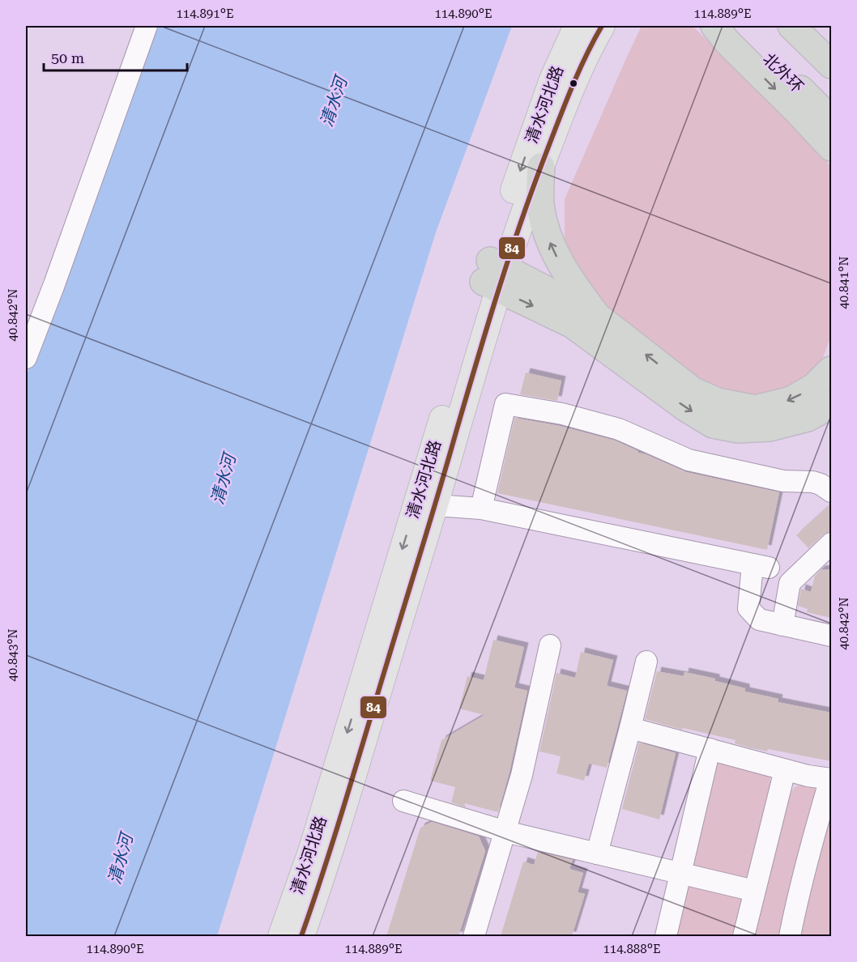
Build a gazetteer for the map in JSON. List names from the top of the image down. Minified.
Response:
{"streets":{"highway":["北外环"],"main road":["清水河北路"]},"water":["清水河"],"lines":["transit line 84"],"scale_bar":"50 m","coordinates":["114.891°E","114.890°E","114.889°E","40.841°N","40.842°N","40.843°N","114.888°E"]}
